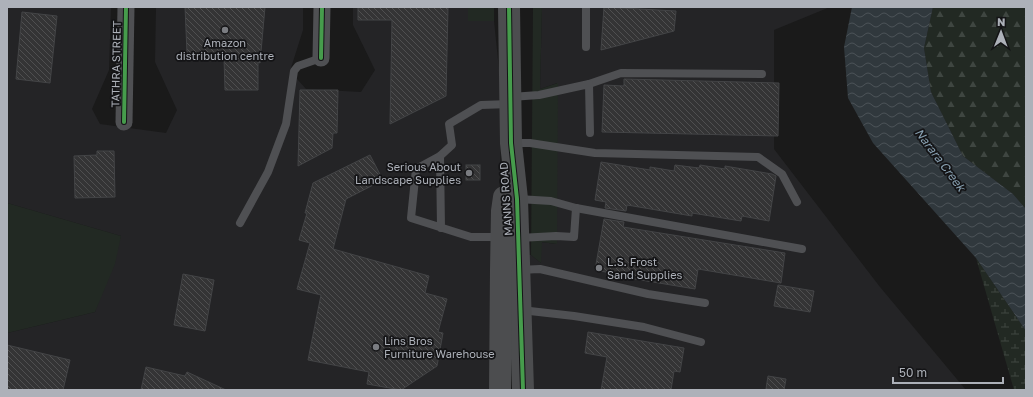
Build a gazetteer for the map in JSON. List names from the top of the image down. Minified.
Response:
{"streets":{"main road":["MANNS ROAD"],"street":["TATHRA STREET"]},"water":["Narara Creek"],"places":["Amazon distribution centre","Serious About Landscape Supplies","L.S. Frost Sand Supplies","Lins Bros Furniture Warehouse"],"scale_bar":"50 m","north":"top"}
